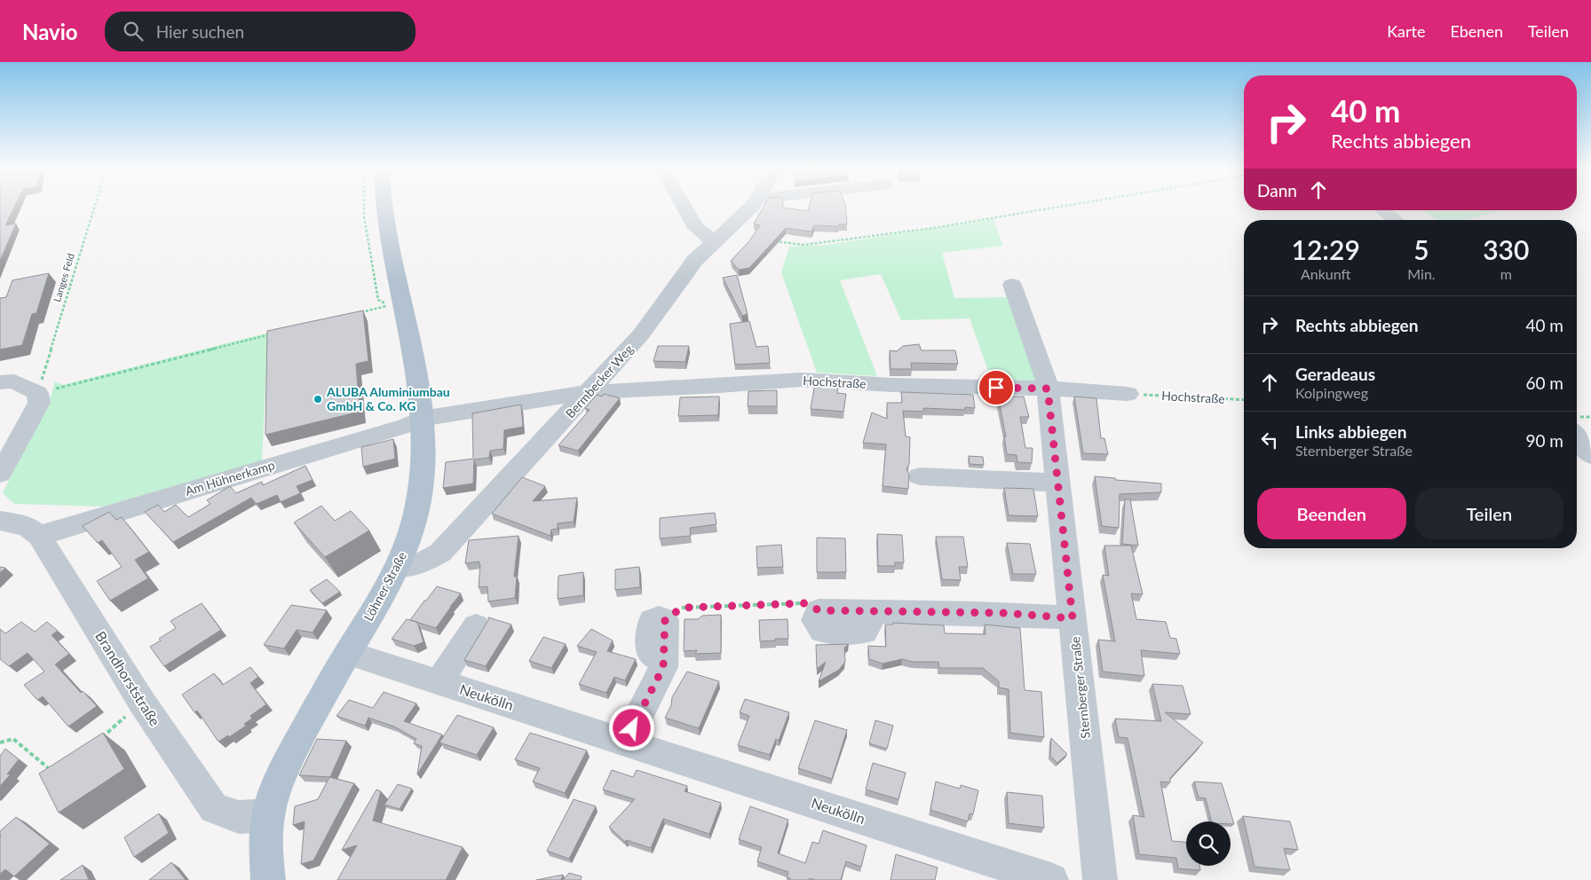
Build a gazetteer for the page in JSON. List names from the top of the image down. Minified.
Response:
{"streets":{"main road":["Löhner Straße"],"street":["Bermbecker Weg","Hochstraße","Am Hühnerkamp","Brandhorststraße","Sternberger Straße","Neukölln"],"path":["Langes Feld"]},"crossings":[["Bermbecker Weg","Hochstraße"],["Bermbecker Weg","Löhner Straße"],["Hochstraße","Am Hühnerkamp"],["Hochstraße","Löhner Straße"],["Hochstraße","Sternberger Straße"],["Am Hühnerkamp","Löhner Straße"],["Am Hühnerkamp","Brandhorststraße"],["Löhner Straße","Brandhorststraße"],["Löhner Straße","Neukölln"]],"places":["ALUBA Aluminiumbau GmbH & Co. KG"],"page":{"header":"Navio","search":"Hier suchen","nav":["Karte","Ebenen","Teilen"],"turn":["40 m","Rechts abbiegen"],"then":"Dann","eta":["12:29","Ankunft","5","Min.","330","m"],"list":[{"name":"Rechts abbiegen","value":"40 m"},{"name":"Geradeaus","note":"Kolpingweg","value":"60 m"},{"name":"Links abbiegen","note":"Sternberger Straße","value":"90 m"}],"buttons":["Beenden","Teilen"]}}
